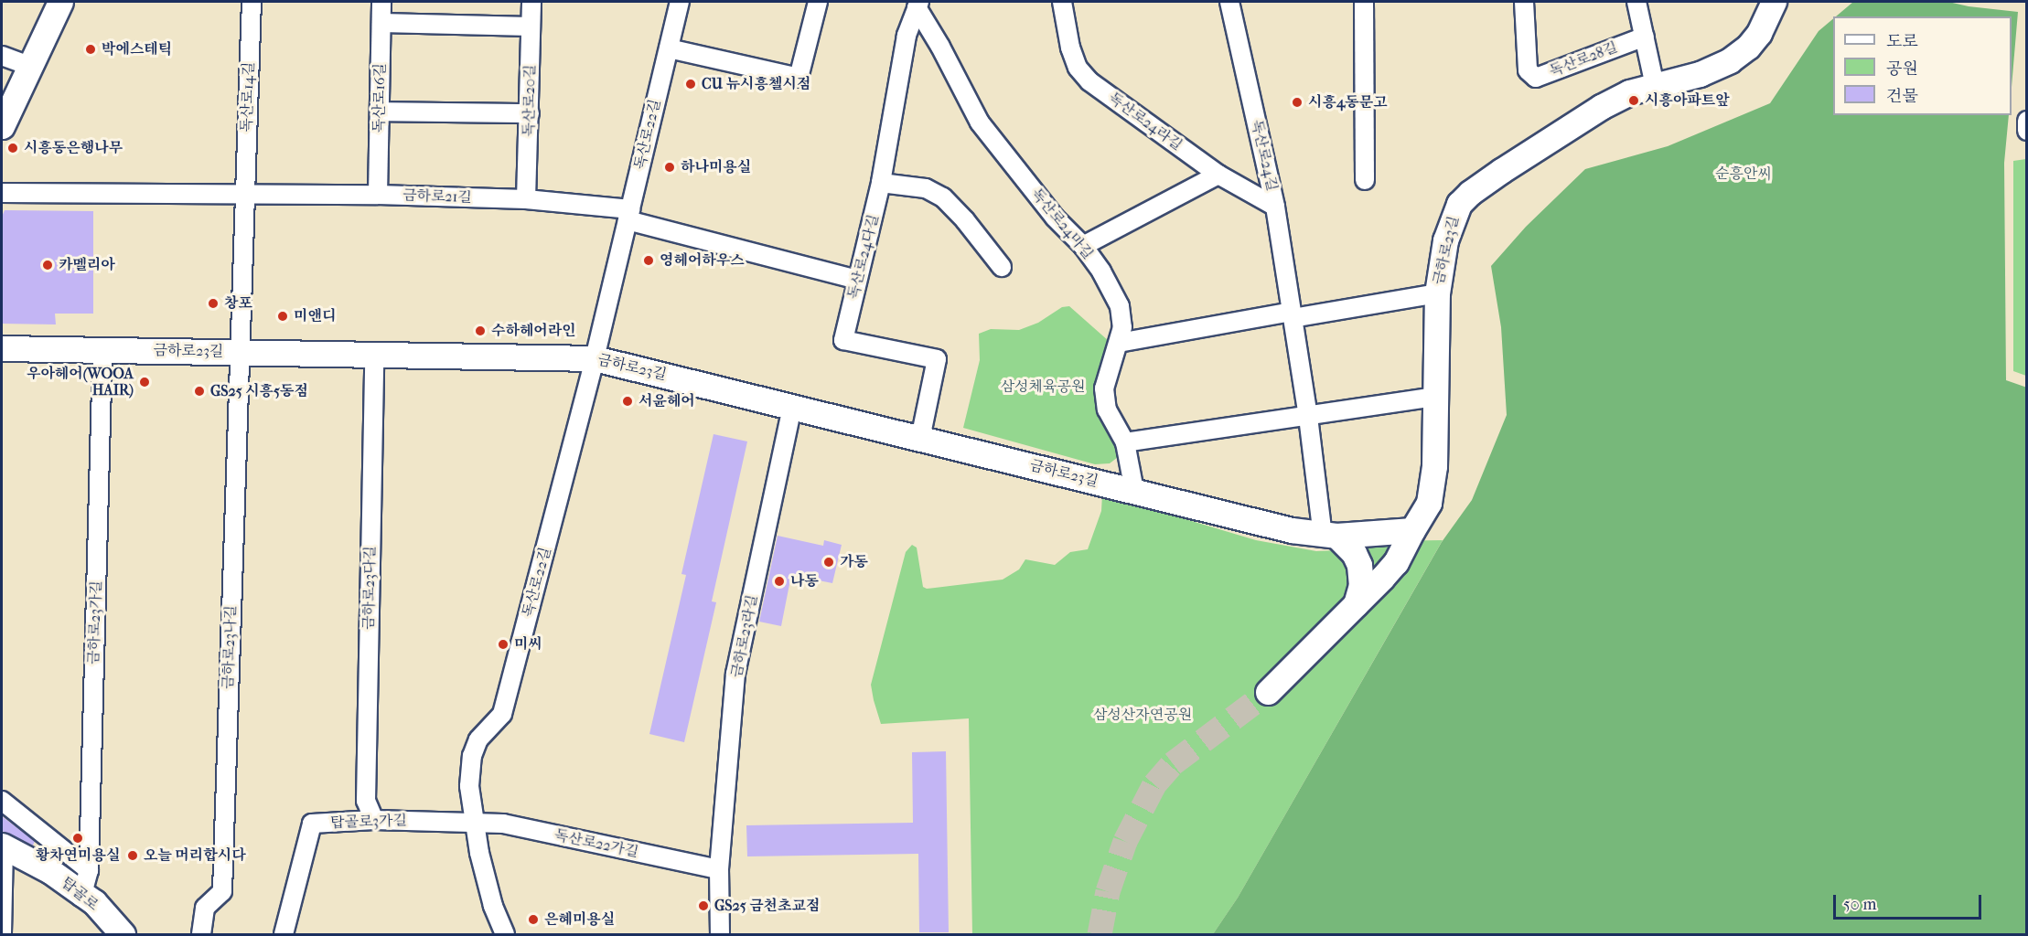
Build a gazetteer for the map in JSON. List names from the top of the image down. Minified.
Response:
{"streets":{"street":["독산로28길","독산로14길","독산로16길","독산로20길","독산로24라길","독산로22길","독산로24길","금하로21길","독산로24마길","금하로23길","독산로24다길","금하로23다길","금하로23가길","금하로23라길","금하로23나길","탑골로3가길","독산로22가길","탑골로"]},"crossings":[["독산로14길","금하로21길"],["독산로16길","금하로21길"],["독산로20길","금하로21길"],["독산로24라길","독산로24길"],["독산로22길","금하로21길"],["독산로22길","금하로23길"],["독산로22길","탑골로3가길"],["독산로22길","독산로22가길"],["독산로24길","금하로23길"],["독산로24마길","금하로23길"],["독산로24마길","독산로24다길"],["금하로23길","독산로24다길"],["금하로23길","금하로23다길"],["금하로23길","금하로23가길"],["금하로23길","금하로23라길"],["금하로23길","금하로23나길"],["금하로23다길","탑골로3가길"],["금하로23가길","탑골로"],["금하로23라길","독산로22가길"],["탑골로3가길","독산로22가길"]],"parks":["순흥안씨","삼성체육공원","삼성산자연공원"],"places":["박에스테틱","CU 뉴시흥첼시점","시흥아파트앞","시흥4동문고","시흥동은행나무","하나미용실","영헤어하우스","카멜리아","창포","미앤디","수하헤어라인","우아헤어(WOOA HAIR)","GS25 시흥5동점","서윤헤어","가동","나동","미씨","황차연미용실","오늘 머리합시다","GS25 금천초교점","은혜미용실"],"legend":["도로","공원","건물"],"scale_bar":"50 m"}
